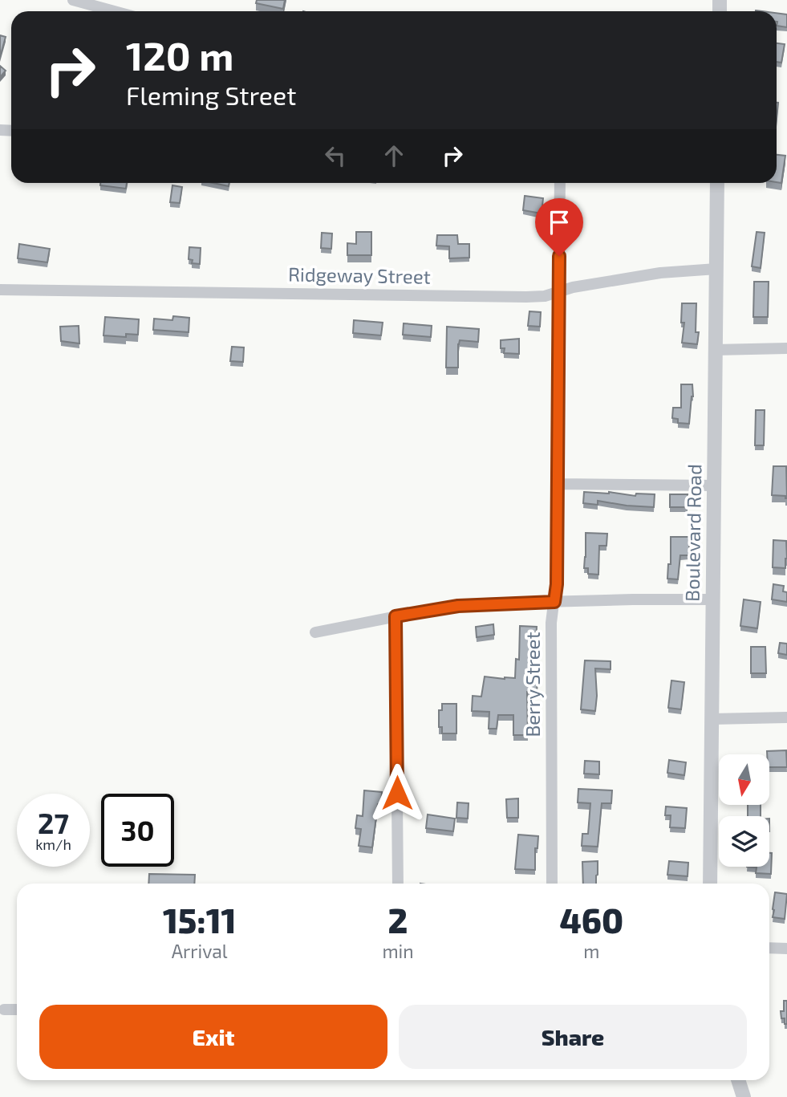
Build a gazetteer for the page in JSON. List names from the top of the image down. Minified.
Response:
{"streets":{"street":["Ridgeway Street","Boulevard Road","Berry Street"]},"crossings":[["Ridgeway Street","Boulevard Road"],["Ridgeway Street","Berry Street"]],"north":"bottom","page":{"turn":["120 m","Fleming Street"],"speed":"27 km/h","limit":"30","eta":["15:11","Arrival","2","min","460","m"],"buttons":["Exit","Share"]}}
